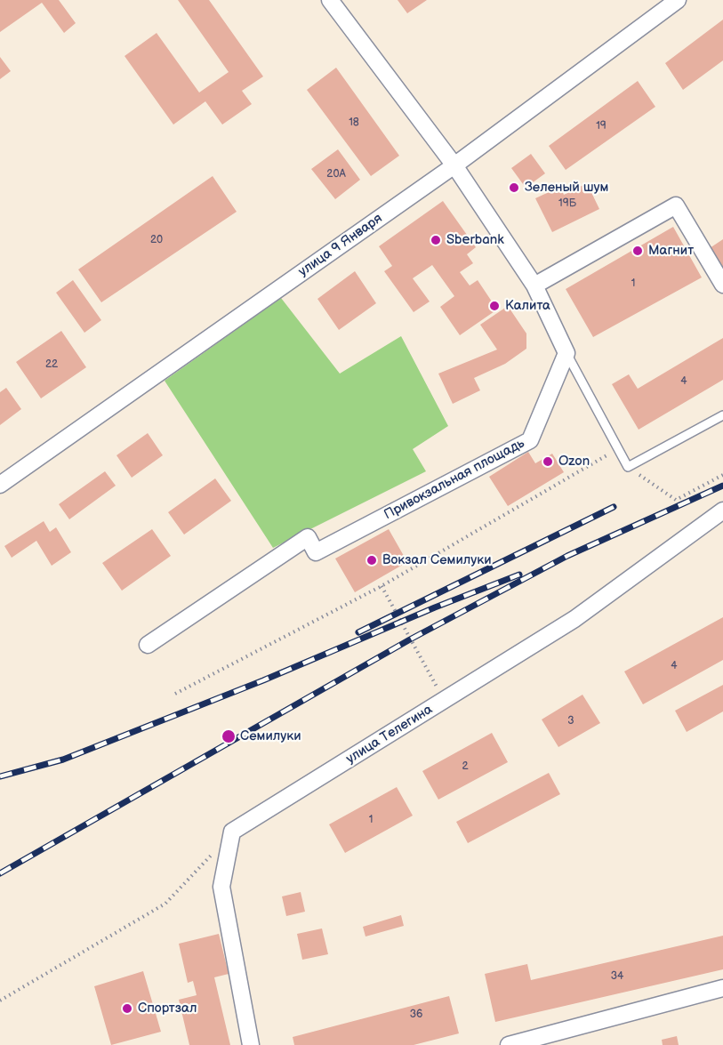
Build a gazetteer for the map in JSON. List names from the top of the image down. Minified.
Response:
{"streets":{"street":["улица 9 Января","Привокзальная площадь","улица Телегина"]},"places":["Зеленый шум","Sberbank","Магнит","Калита","Ozon","Вокзал Семилуки","Семилуки","Спортзал"],"house_numbers":["18","19","20А","19Б","20","1","22","4","4","3","2","1","34","36"]}
